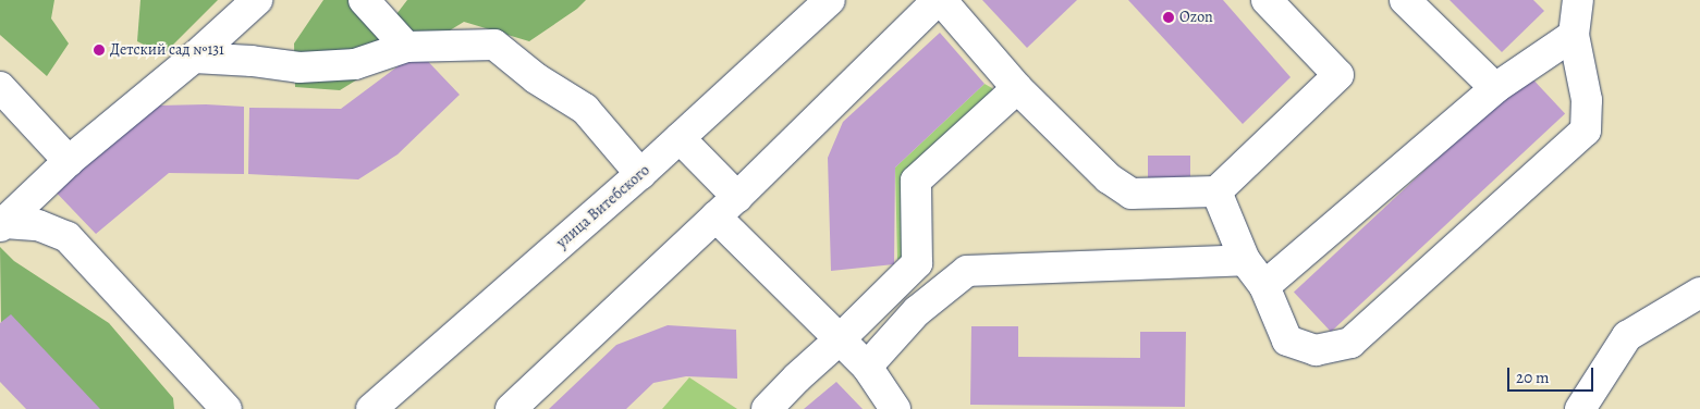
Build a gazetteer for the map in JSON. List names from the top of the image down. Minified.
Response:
{"streets":{"street":["улица Витебского"]},"places":["Ozon","Детский сад №131"],"scale_bar":"20 m"}
